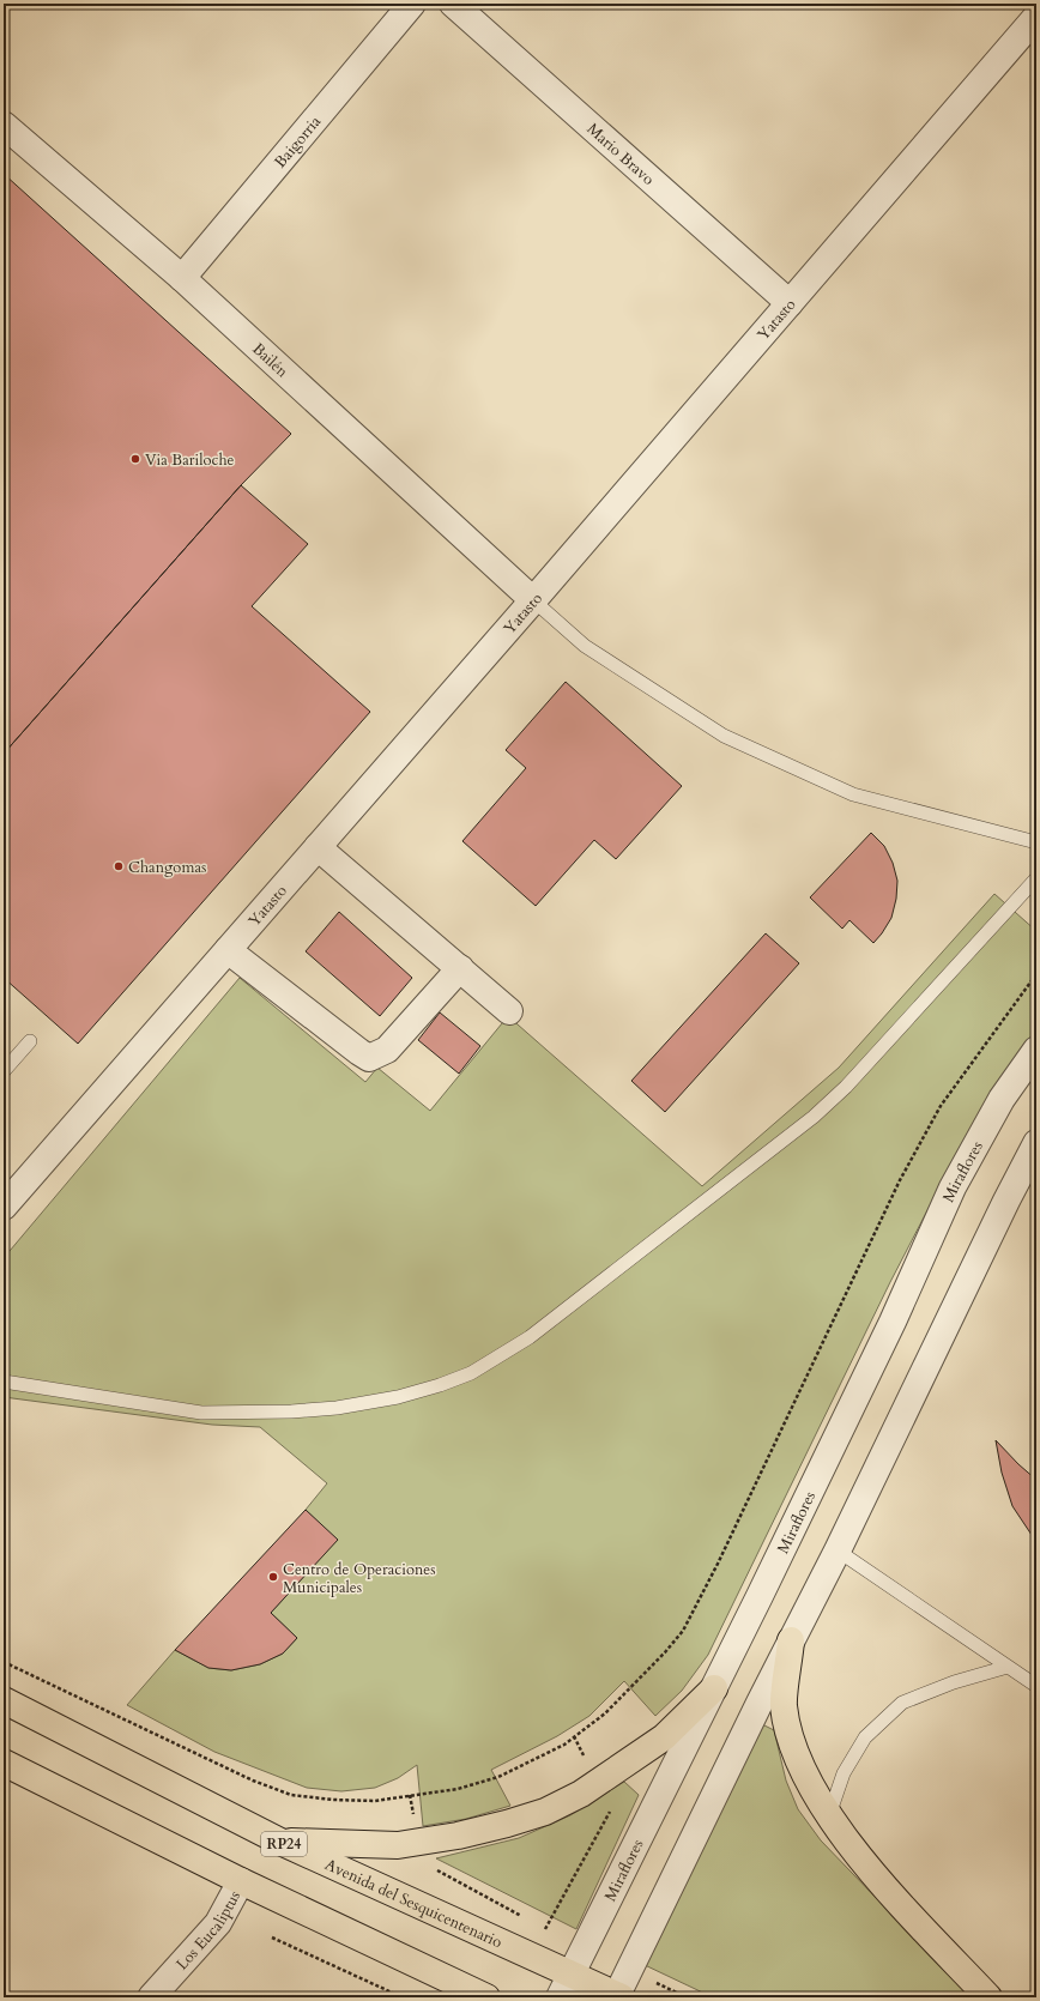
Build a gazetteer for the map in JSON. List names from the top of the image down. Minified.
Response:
{"streets":{"main road":["RP24","Avenida del Sesquicentenario"],"street":["Baigorria","Mario Bravo","Yatasto","Bailén","Miraflores","Los Eucaliptus"]},"crossings":[["Baigorria","Bailén"],["Mario Bravo","Yatasto"],["Yatasto","Bailén"],["Miraflores","Avenida del Sesquicentenario"]],"places":["Via Bariloche","Changomas","Centro de Operaciones Municipales"]}
